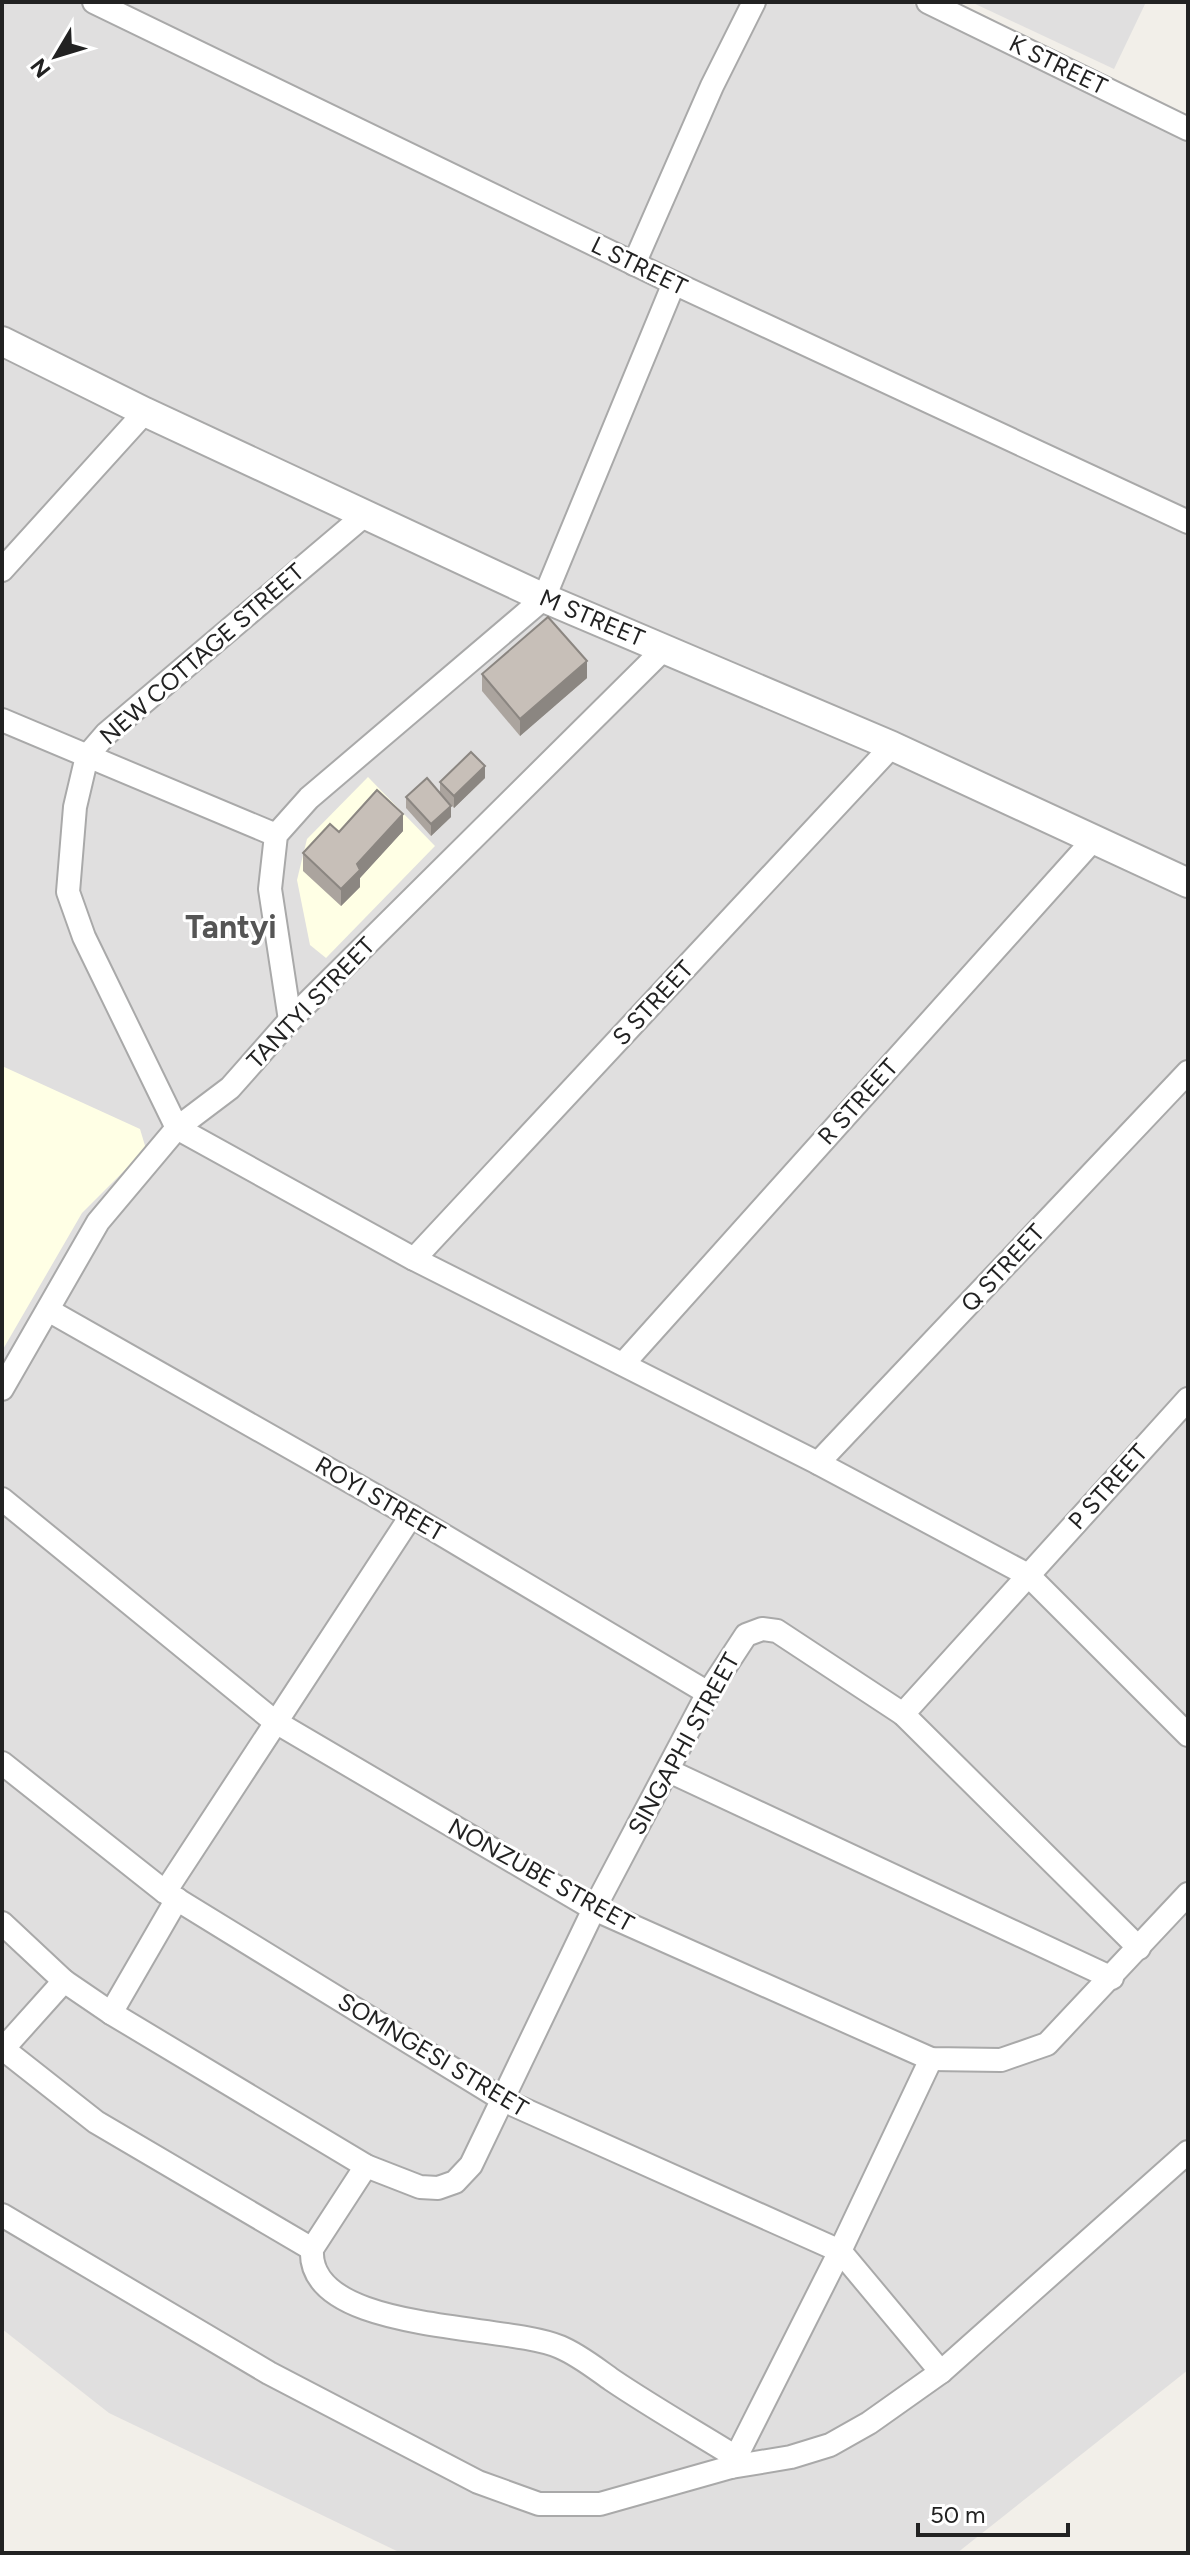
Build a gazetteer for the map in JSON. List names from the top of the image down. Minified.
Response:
{"streets":{"street":["K STREET","L STREET","M STREET","NEW COTTAGE STREET","TANTYI STREET","S STREET","R STREET","Q STREET","P STREET","ROYI STREET","SINGAPHI STREET","NONZUBE STREET","SOMNGESI STREET"]},"crossings":[["M STREET","NEW COTTAGE STREET"],["M STREET","TANTYI STREET"],["M STREET","S STREET"],["M STREET","R STREET"],["NEW COTTAGE STREET","TANTYI STREET"],["TANTYI STREET","ROYI STREET"],["P STREET","SINGAPHI STREET"],["ROYI STREET","SINGAPHI STREET"],["SINGAPHI STREET","NONZUBE STREET"],["SINGAPHI STREET","SOMNGESI STREET"]],"districts":["Tantyi"],"scale_bar":"50 m","north":"bottom left"}
